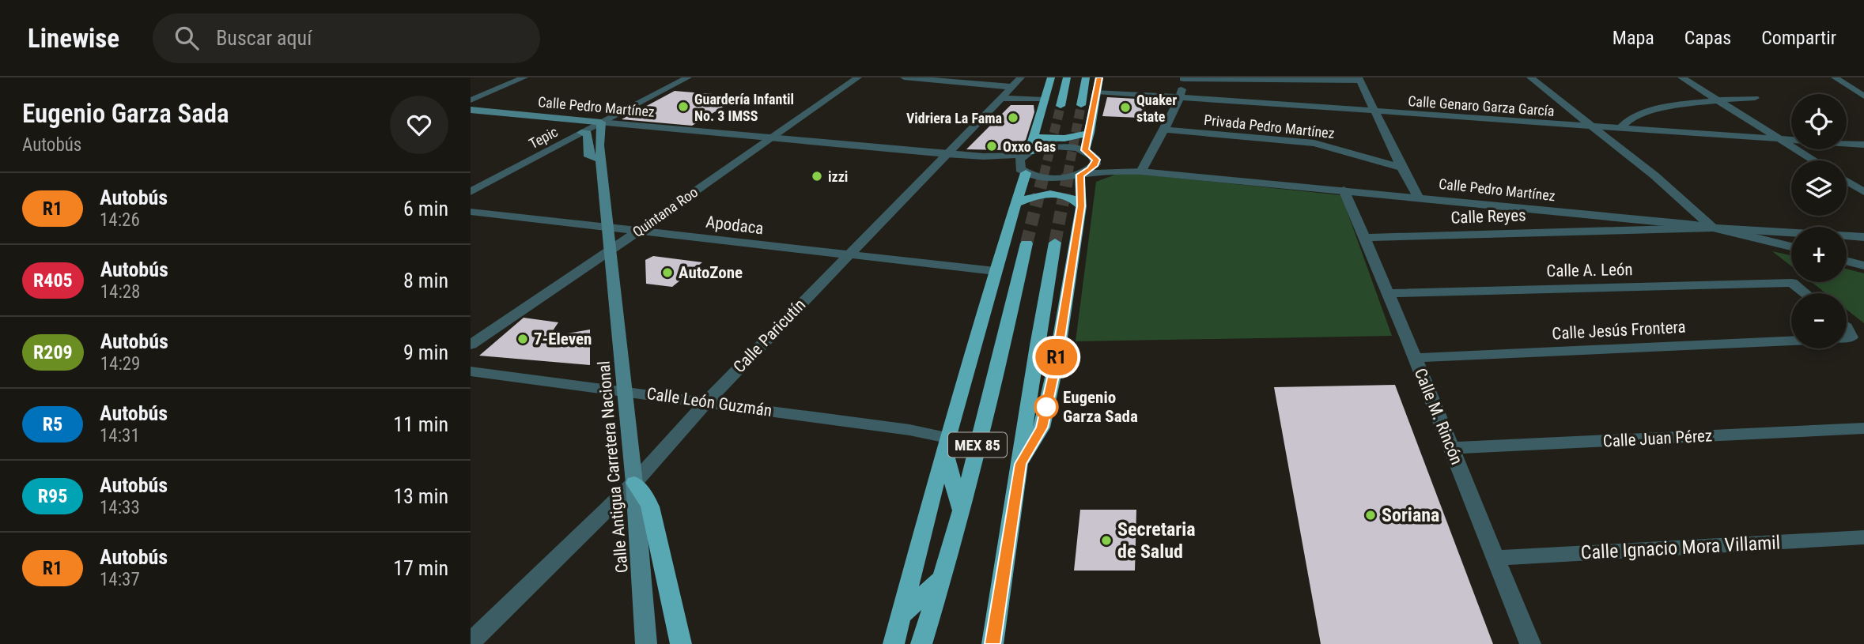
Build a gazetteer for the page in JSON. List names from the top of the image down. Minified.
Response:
{"streets":{"highway":["MEX 85"],"main road":["Calle Pedro Martínez","Calle Antigua Carretera Nacional"],"street":["Calle Genaro Garza García","Privada Pedro Martínez","Tepic","Quintana Roo","Calle Reyes","Apodaca","Calle A. León","Calle Jesús Frontera","Calle Paricutín","Calle León Guzmán","Calle M. Rincón","Calle Juan Pérez","Calle Ignacio Mora Villamil"]},"crossings":[["Calle Pedro Martínez","Tepic"],["Calle Pedro Martínez","Quintana Roo"],["Calle Pedro Martínez","Calle Reyes"],["Calle Pedro Martínez","Calle Paricutín"],["Calle Pedro Martínez","Calle M. Rincón"],["Calle Pedro Martínez","Calle Antigua Carretera Nacional"],["Tepic","Calle Antigua Carretera Nacional"],["Quintana Roo","Apodaca"],["Quintana Roo","Calle Antigua Carretera Nacional"],["Calle Reyes","Calle M. Rincón"],["Apodaca","Calle Paricutín"],["Apodaca","Calle Antigua Carretera Nacional"],["Calle A. León","Calle M. Rincón"],["Calle Jesús Frontera","Calle M. Rincón"],["Calle Paricutín","Calle León Guzmán"],["Calle Paricutín","Calle Antigua Carretera Nacional"],["Calle León Guzmán","Calle Antigua Carretera Nacional"],["Calle M. Rincón","Calle Juan Pérez"],["Calle M. Rincón","Calle Ignacio Mora Villamil"]],"places":["Guardería Infantil No. 3 IMSS","Quaker state","Vidriera La Fama","Oxxo Gas","izzi","AutoZone","7-Eleven","Eugenio Garza Sada","Soriana","Secretaria de Salud"],"lines":["bus line R1"],"page":{"header":"Linewise","search":"Buscar aquí","nav":["Mapa","Capas","Compartir"],"heading":["Eugenio Garza Sada","Autobús"],"on_map":"R1","map_buttons":["+","−"],"list":[{"mark":"R1","name":"Autobús","note":"14:26","value":"6 min"},{"mark":"R405","name":"Autobús","note":"14:28","value":"8 min"},{"mark":"R209","name":"Autobús","note":"14:29","value":"9 min"},{"mark":"R5","name":"Autobús","note":"14:31","value":"11 min"},{"mark":"R95","name":"Autobús","note":"14:33","value":"13 min"},{"mark":"R1","name":"Autobús","note":"14:37","value":"17 min"}]}}
